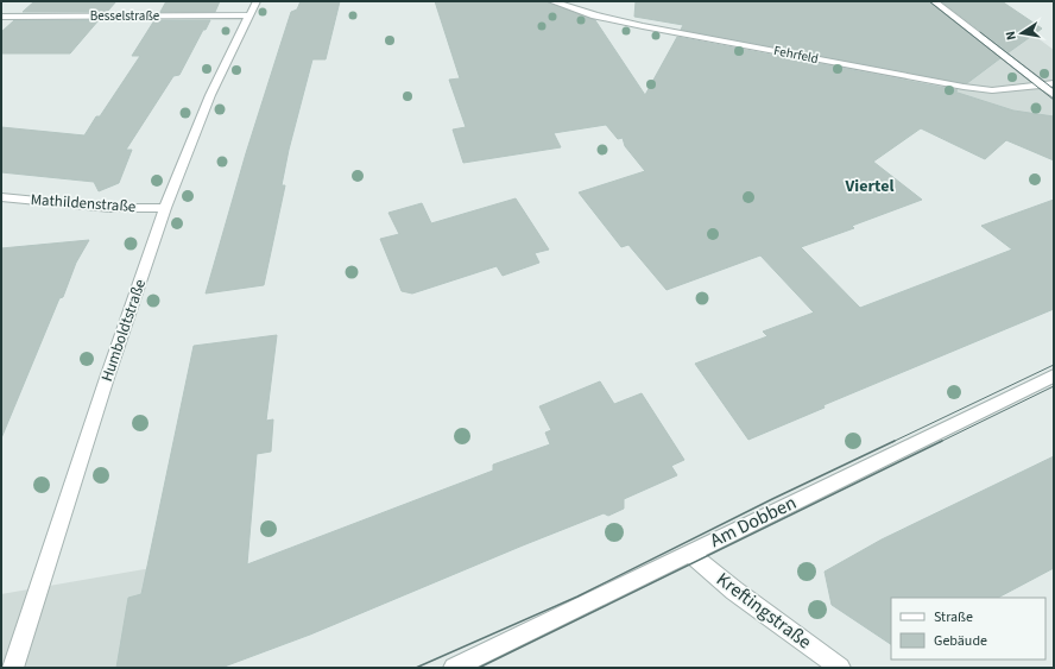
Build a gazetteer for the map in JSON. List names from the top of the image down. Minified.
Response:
{"streets":{"street":["Besselstraße","Fehrfeld","Mathildenstraße","Humboldtstraße","Am Dobben","Kreftingstraße"]},"crossings":[["Besselstraße","Humboldtstraße"],["Mathildenstraße","Humboldtstraße"],["Am Dobben","Kreftingstraße"]],"districts":["Viertel"],"legend":["Straße","Gebäude"],"north":"left"}
